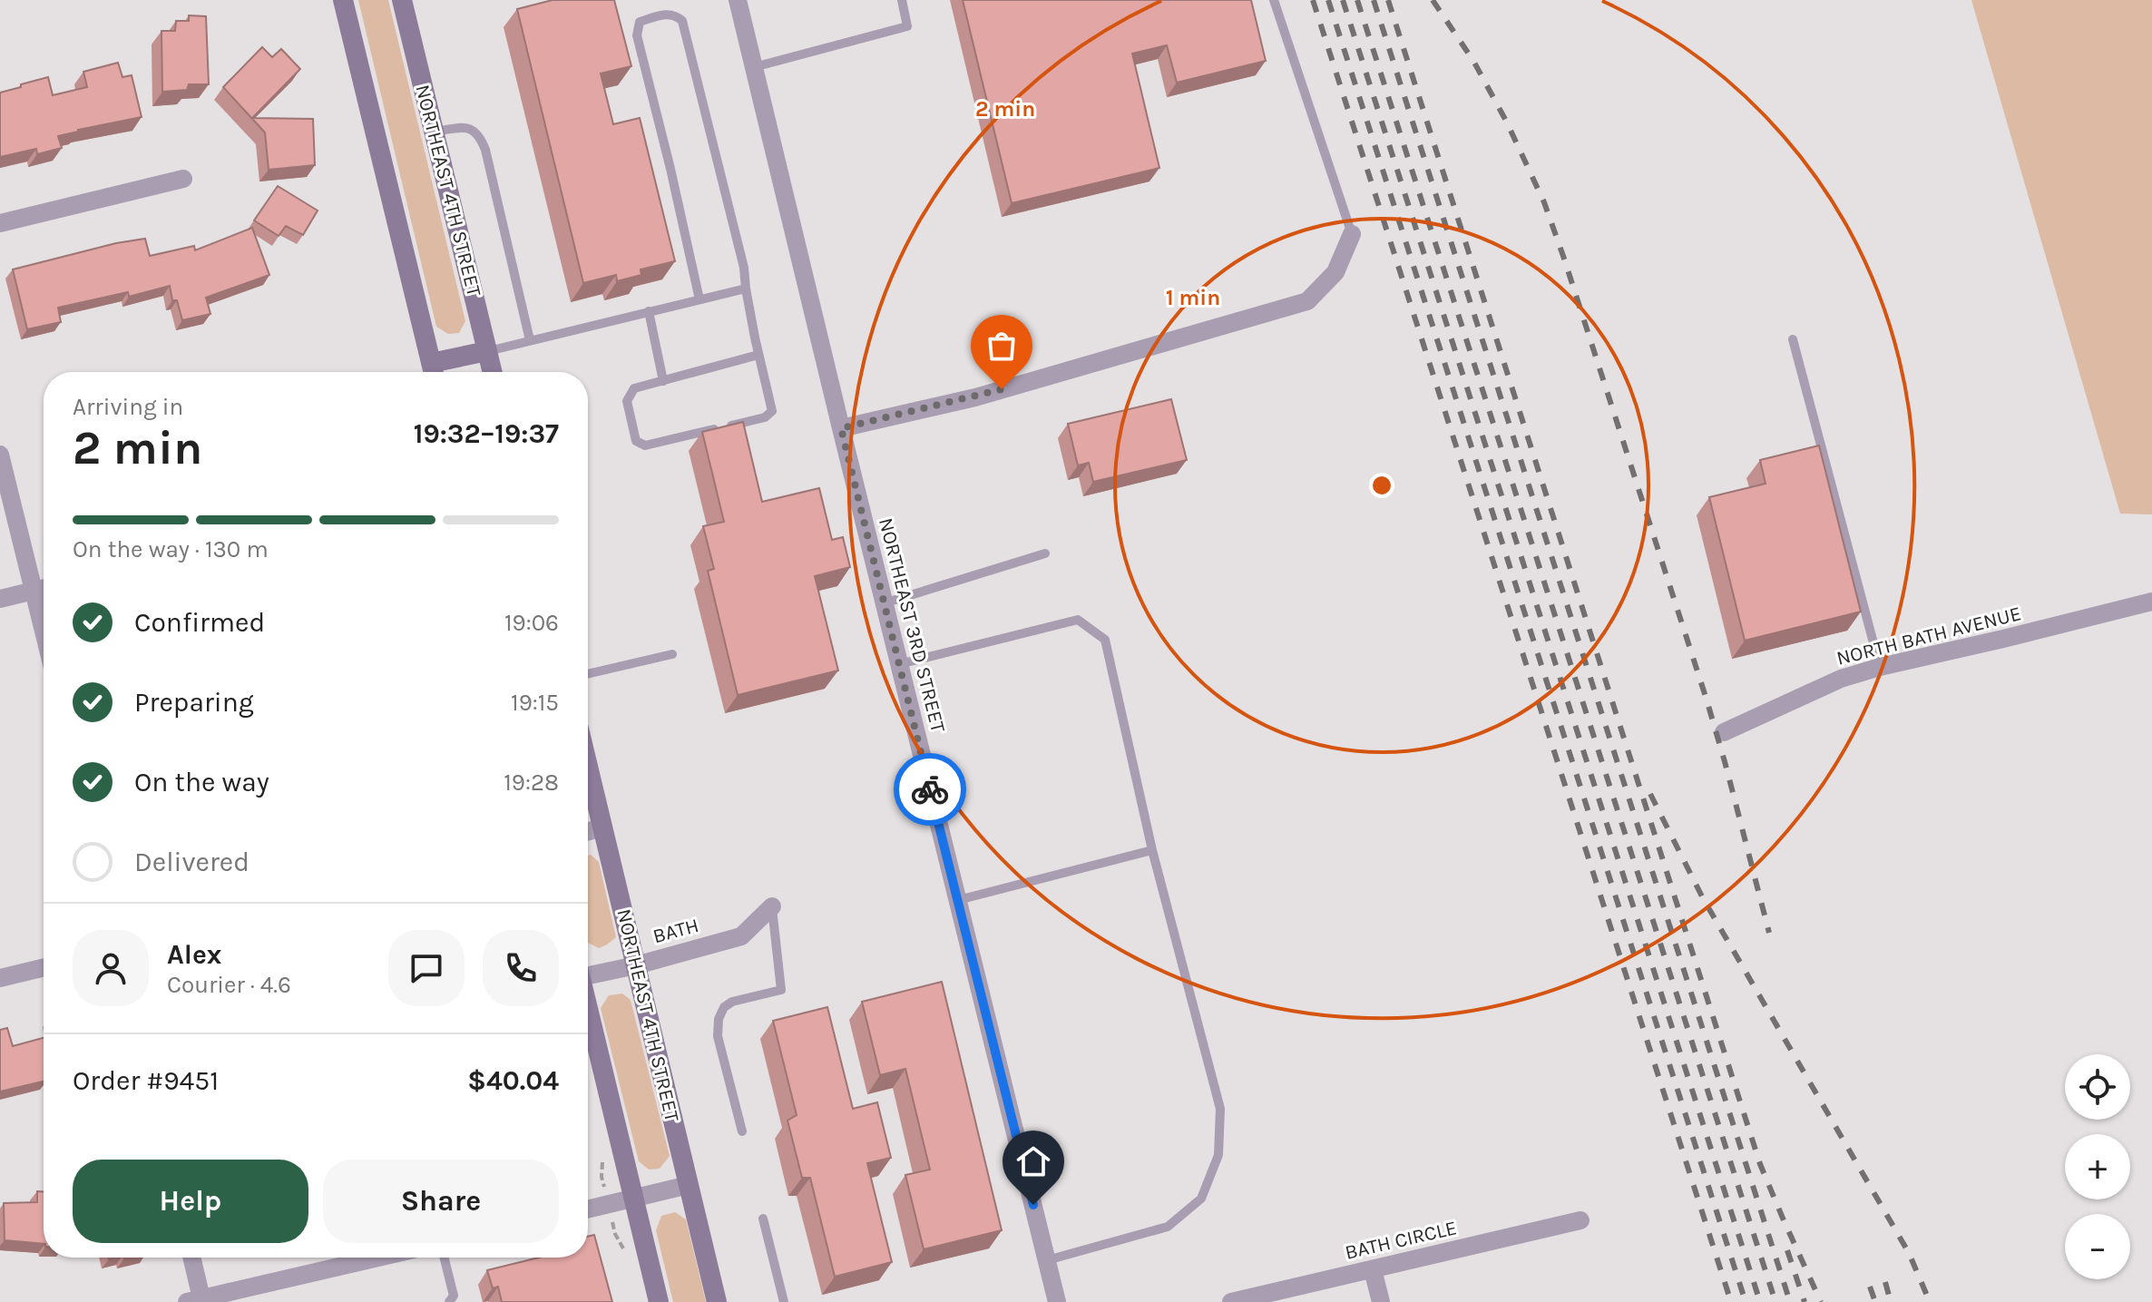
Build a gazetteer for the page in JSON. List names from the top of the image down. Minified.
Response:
{"streets":{"main road":["NORTHEAST 4TH STREET"],"street":["NORTHEAST 3RD STREET","NORTH BATH AVENUE","BATH","BATH CIRCLE"]},"crossings":[["NORTHEAST 4TH STREET","BATH"]],"page":{"heading":["2 min","Arriving in","19:32–19:37"],"panel":["Alex","Courier · 4.6","Order #9451","$40.04"],"bar":"On the way · 130 m","list":[["Confirmed","19:06"],["Preparing","19:15"],["On the way","19:28"],"Delivered"],"map_buttons":["+","−"],"buttons":["Help","Share"]},"rings":["2 min","1 min"]}
